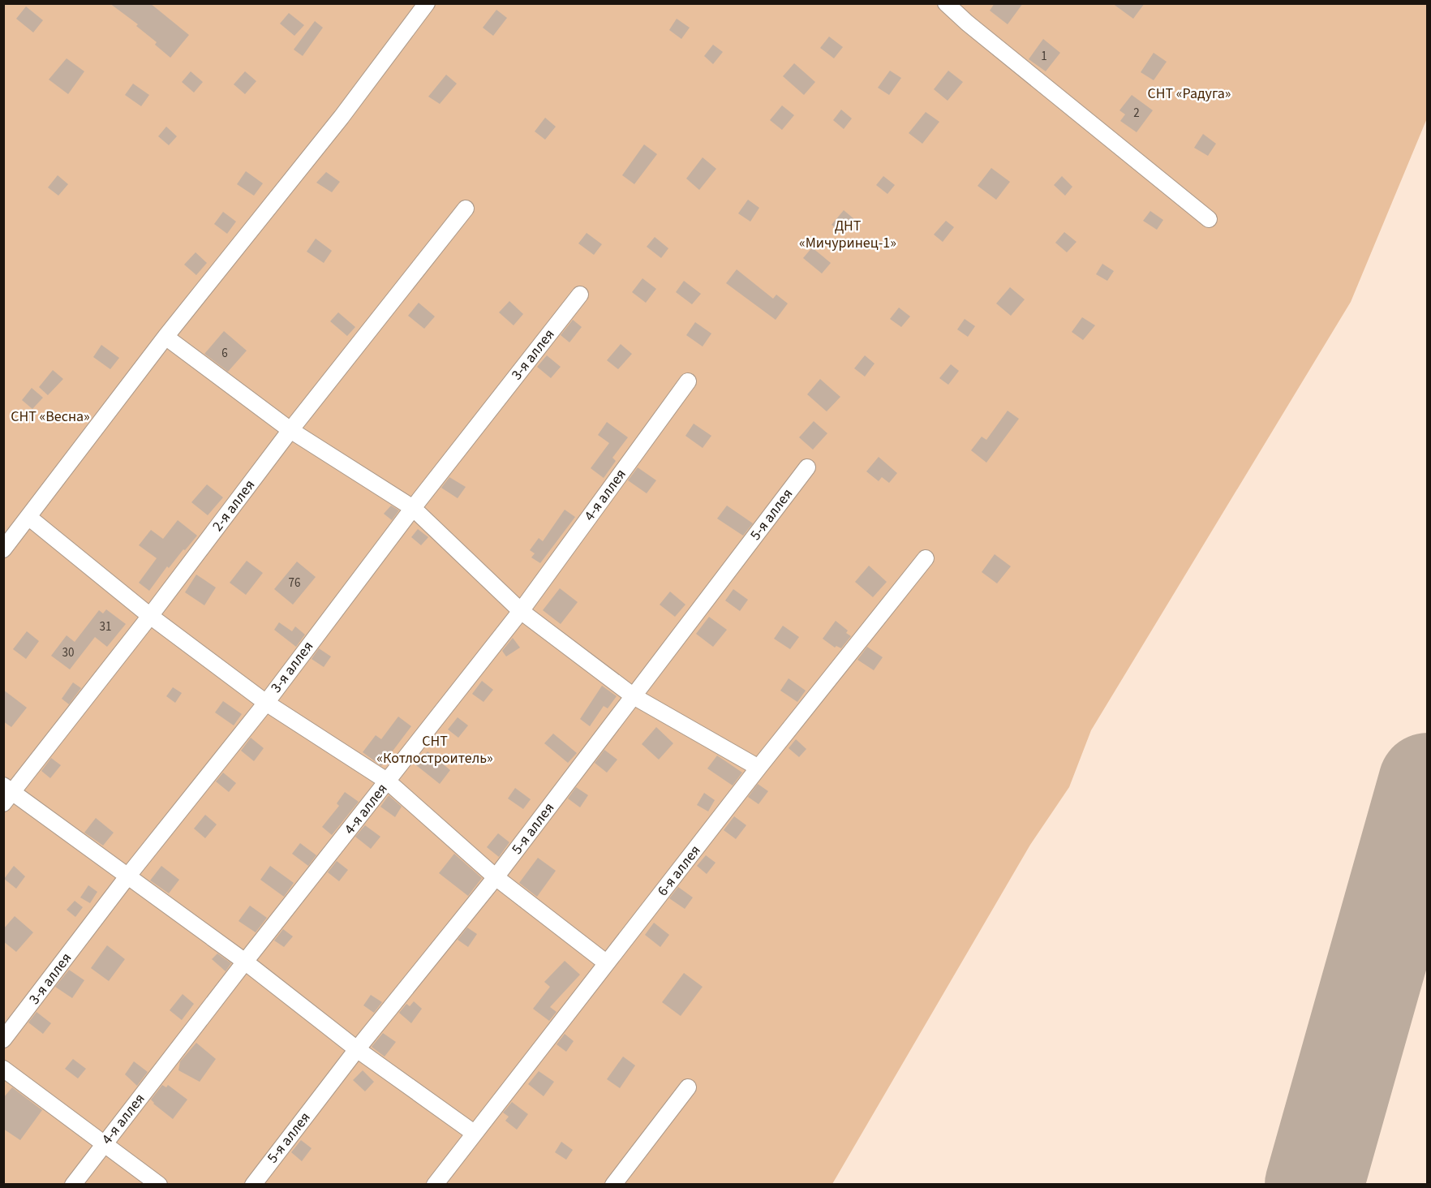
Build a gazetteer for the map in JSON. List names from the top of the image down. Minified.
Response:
{"streets":{"street":["3-я аллея","4-я аллея","2-я аллея","5-я аллея","6-я аллея"]},"parks":["СНТ «Радуга»","ДНТ «Мичуринец-1»","СНТ «Весна»","СНТ «Котлостроитель»"],"house_numbers":["1","2","6","76","31","30"]}
